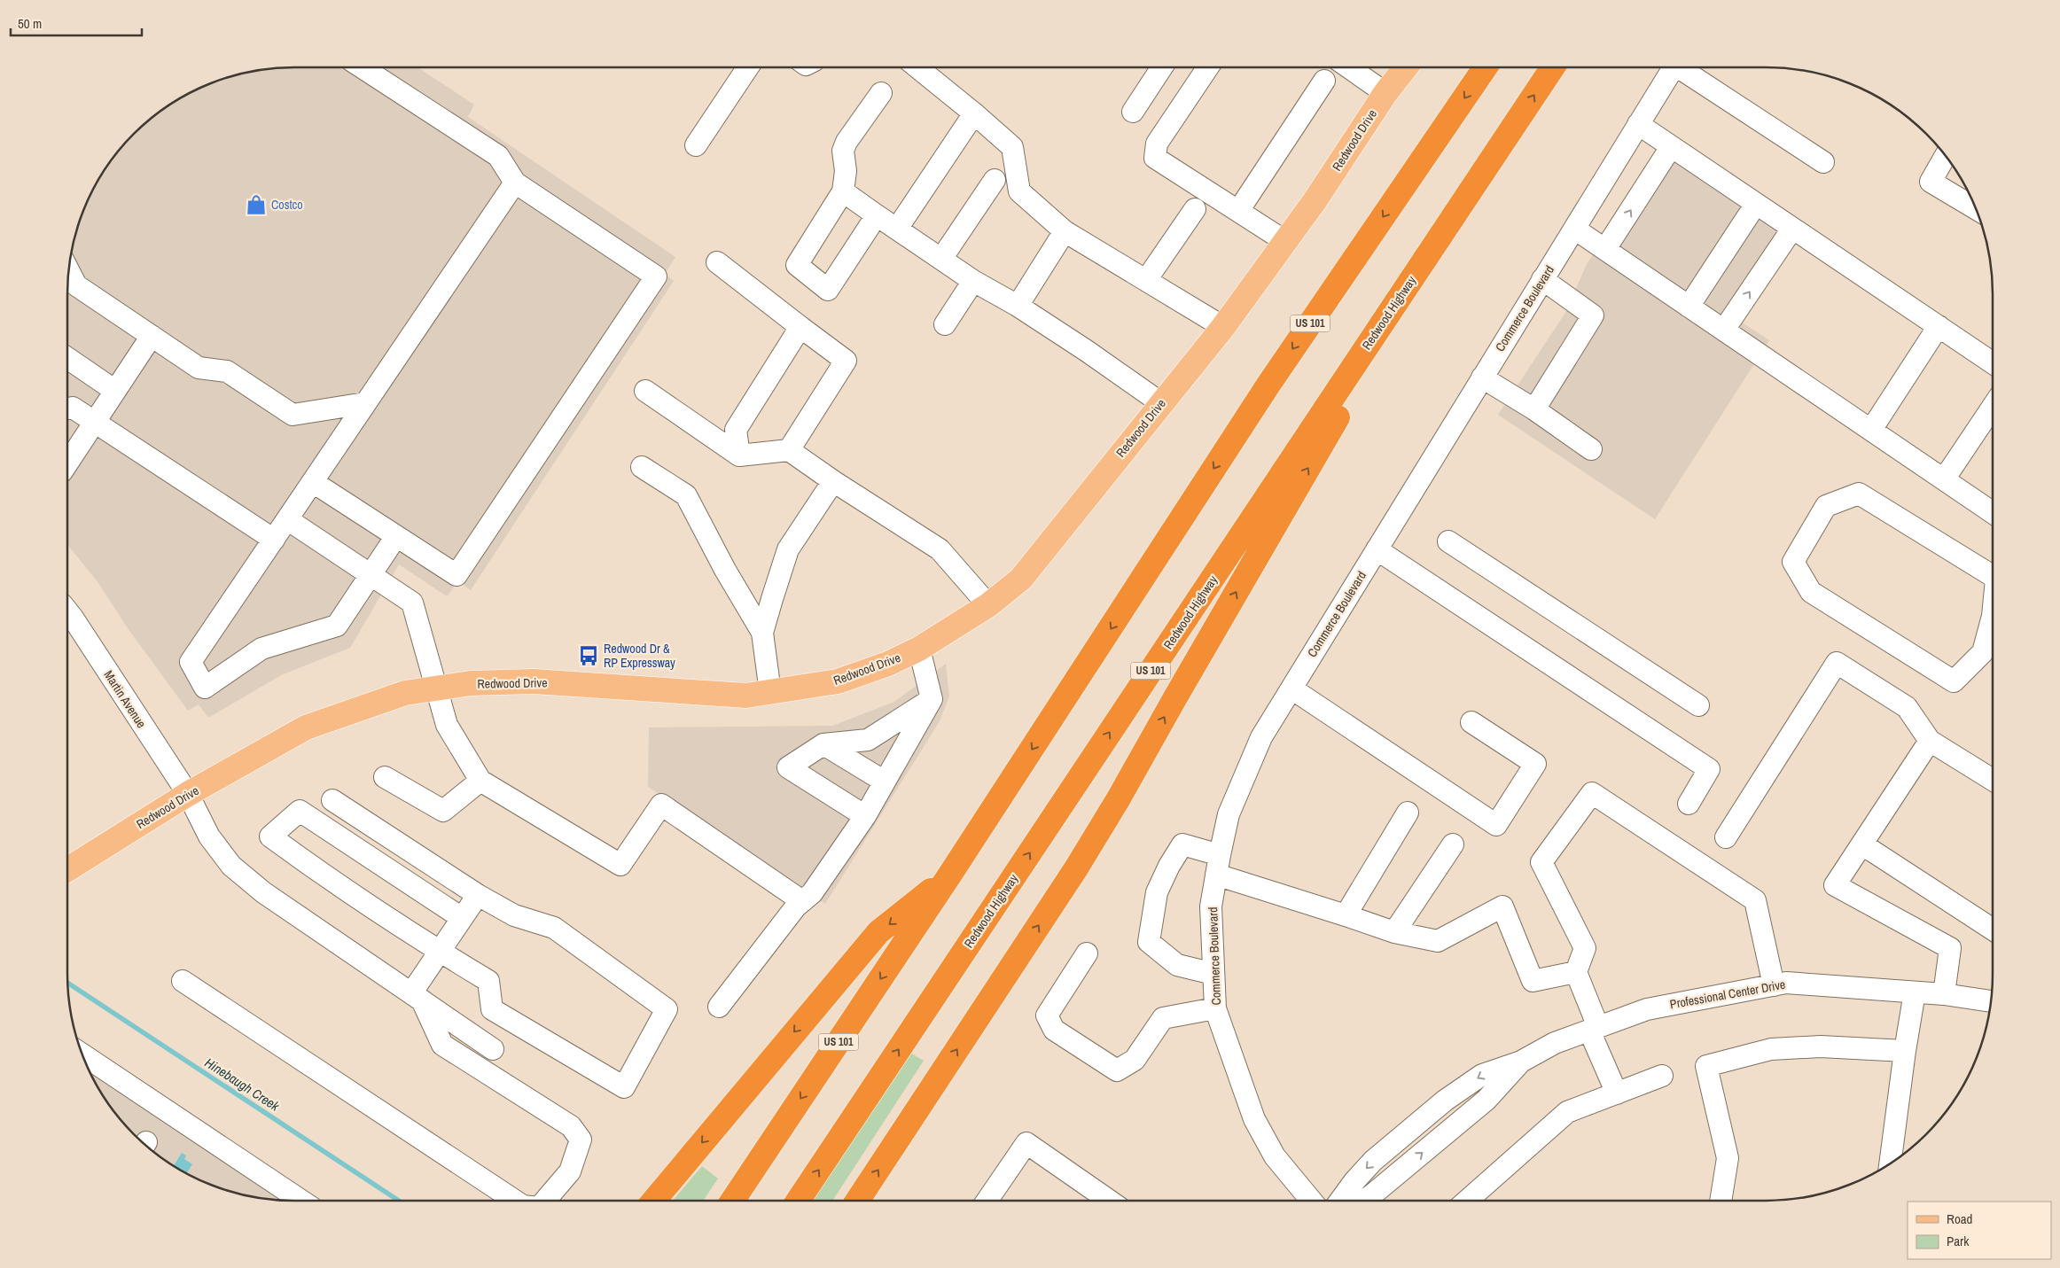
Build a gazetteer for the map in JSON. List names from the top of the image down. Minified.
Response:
{"streets":{"highway":["Redwood Highway","US 101"],"main road":["Redwood Drive"],"street":["Commerce Boulevard","Martin Avenue","Professional Center Drive"]},"crossings":[["Redwood Drive","Martin Avenue"]],"water":["Hinebaugh Creek"],"places":{"shop":["Costco"],"bus stop":["Redwood Dr & RP Expressway"]},"legend":["Road","Park"],"scale_bar":"50 m"}
